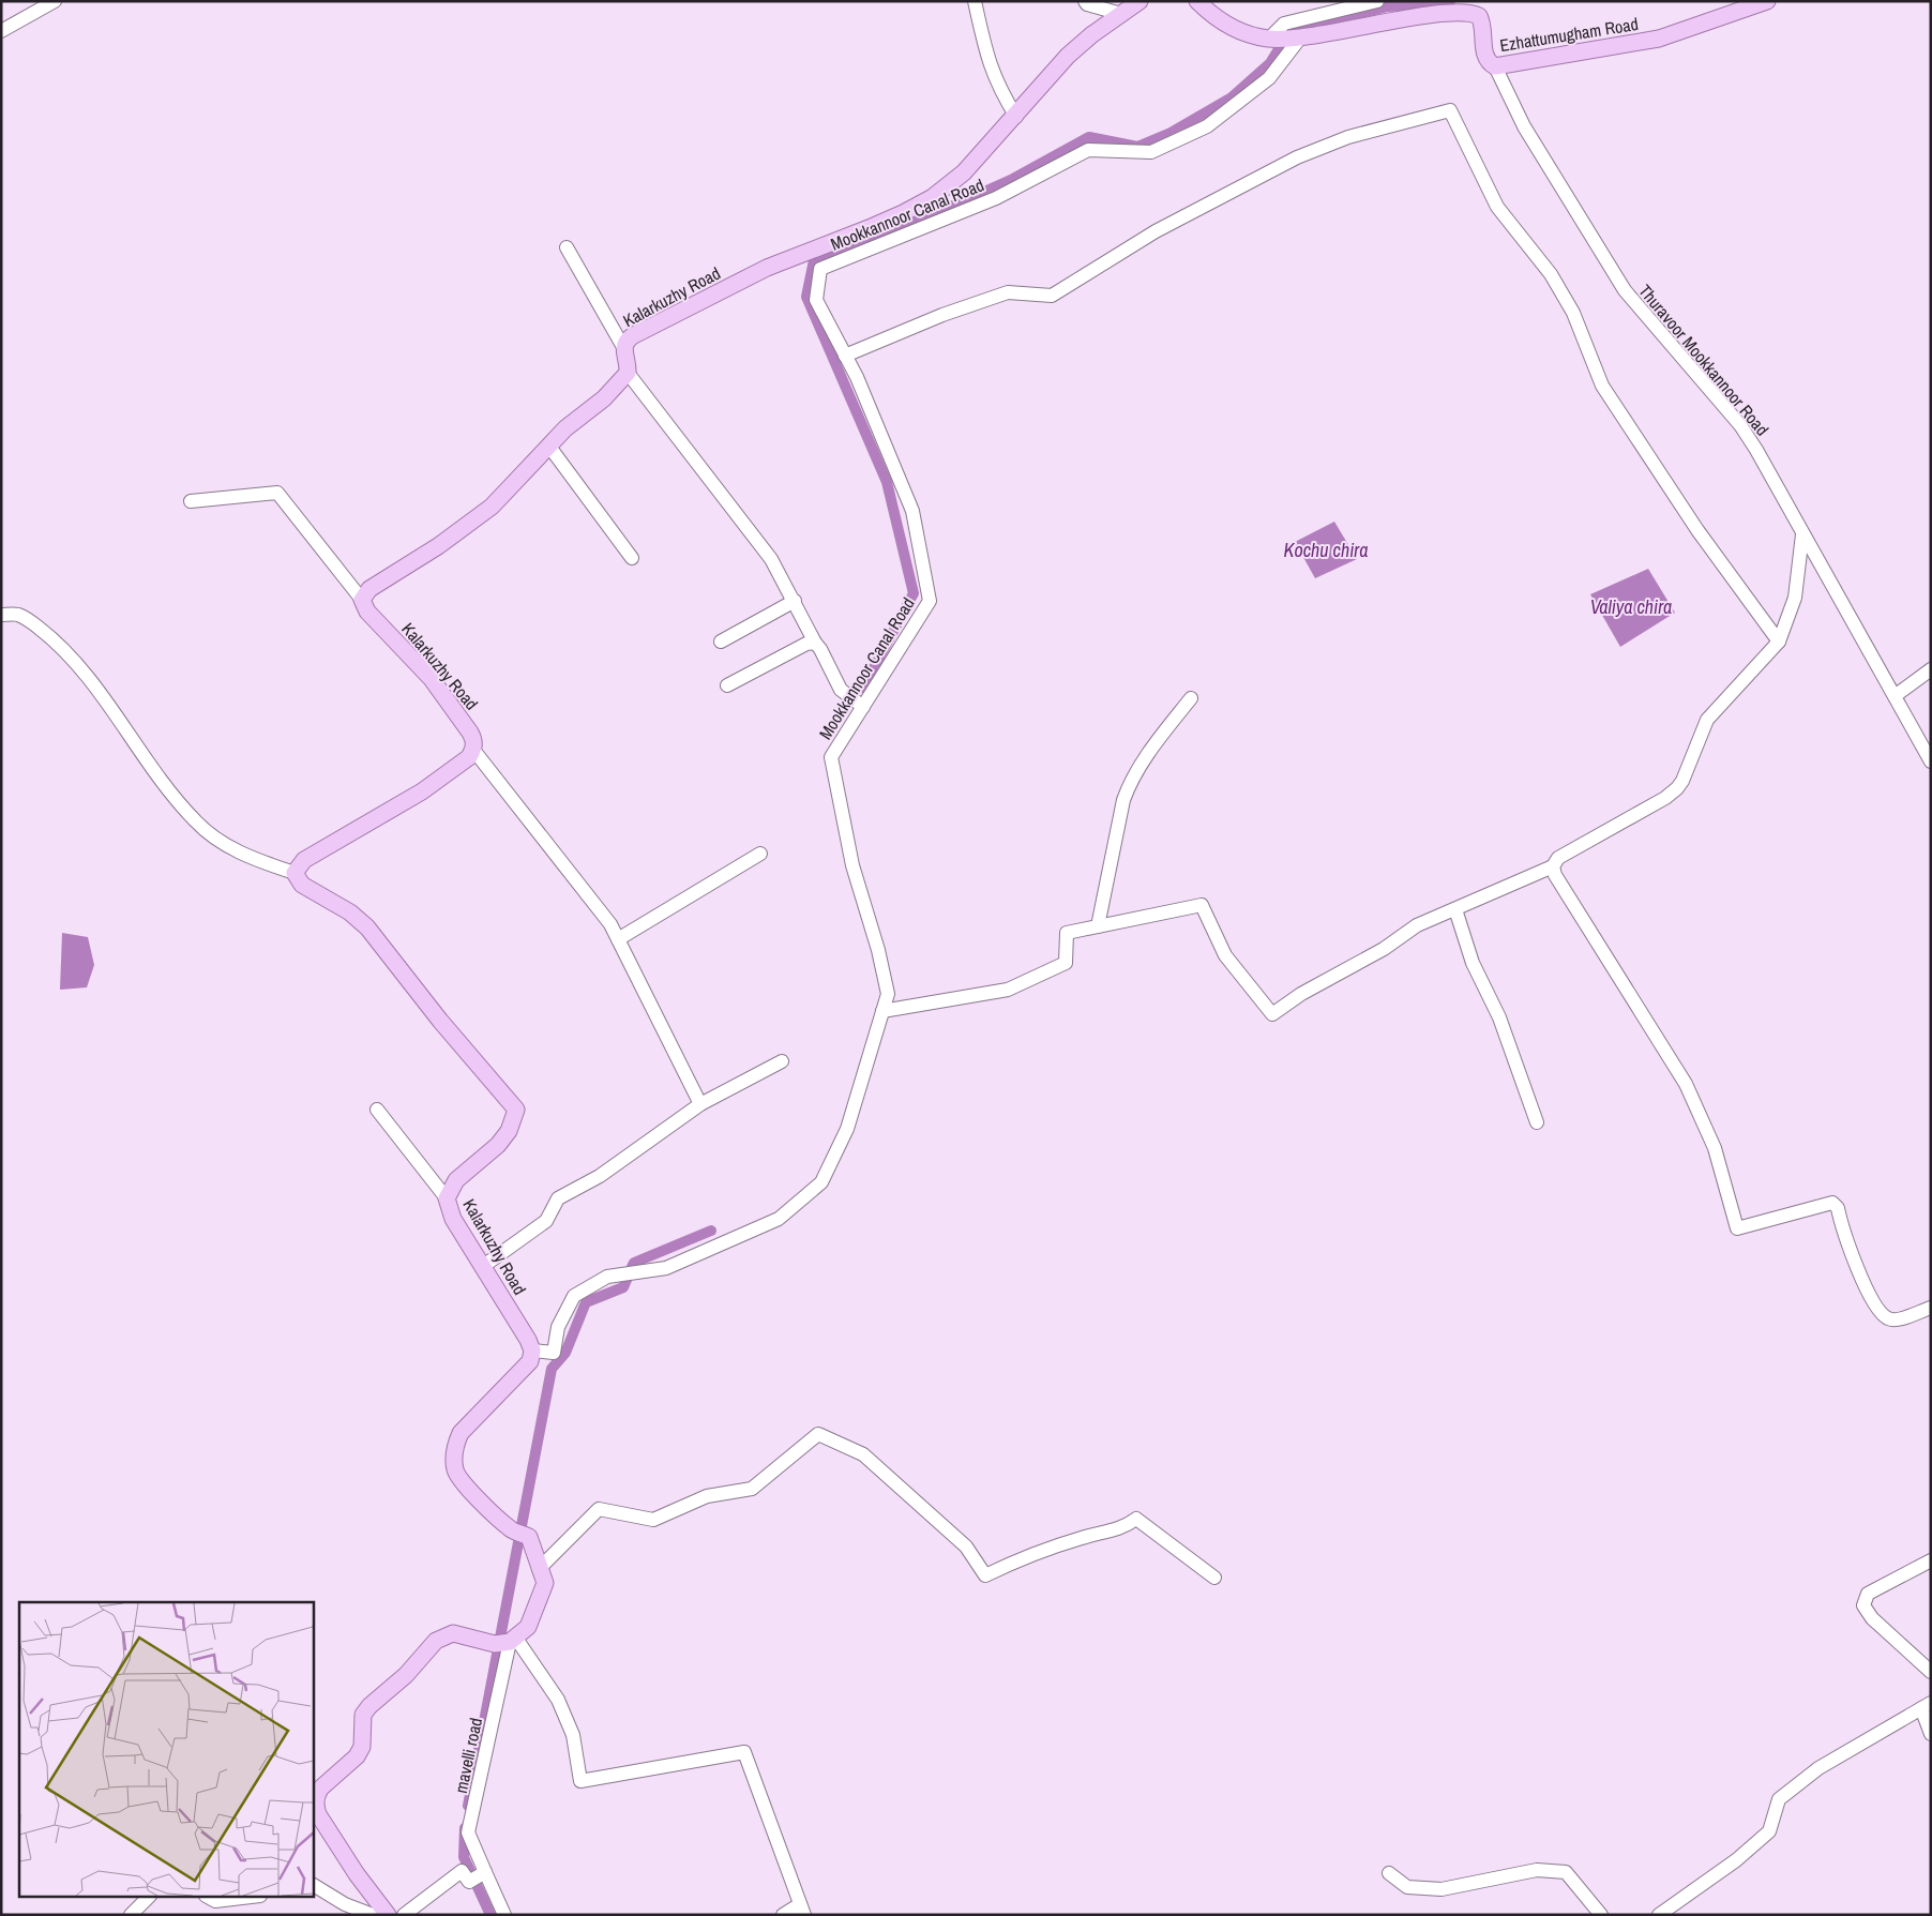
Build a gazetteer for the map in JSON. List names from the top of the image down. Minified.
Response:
{"streets":{"main road":["Ezhattumugham Road","Kalarkuzhy Road"],"street":["Mookkannoor Canal Road","Thuravoor Mookkannoor Road","mavelli road"]},"crossings":[["Ezhattumugham Road","Mookkannoor Canal Road"],["Ezhattumugham Road","Thuravoor Mookkannoor Road"],["Mookkannoor Canal Road","Kalarkuzhy Road"]],"water":["Kochu chira","Valiya chira"]}
